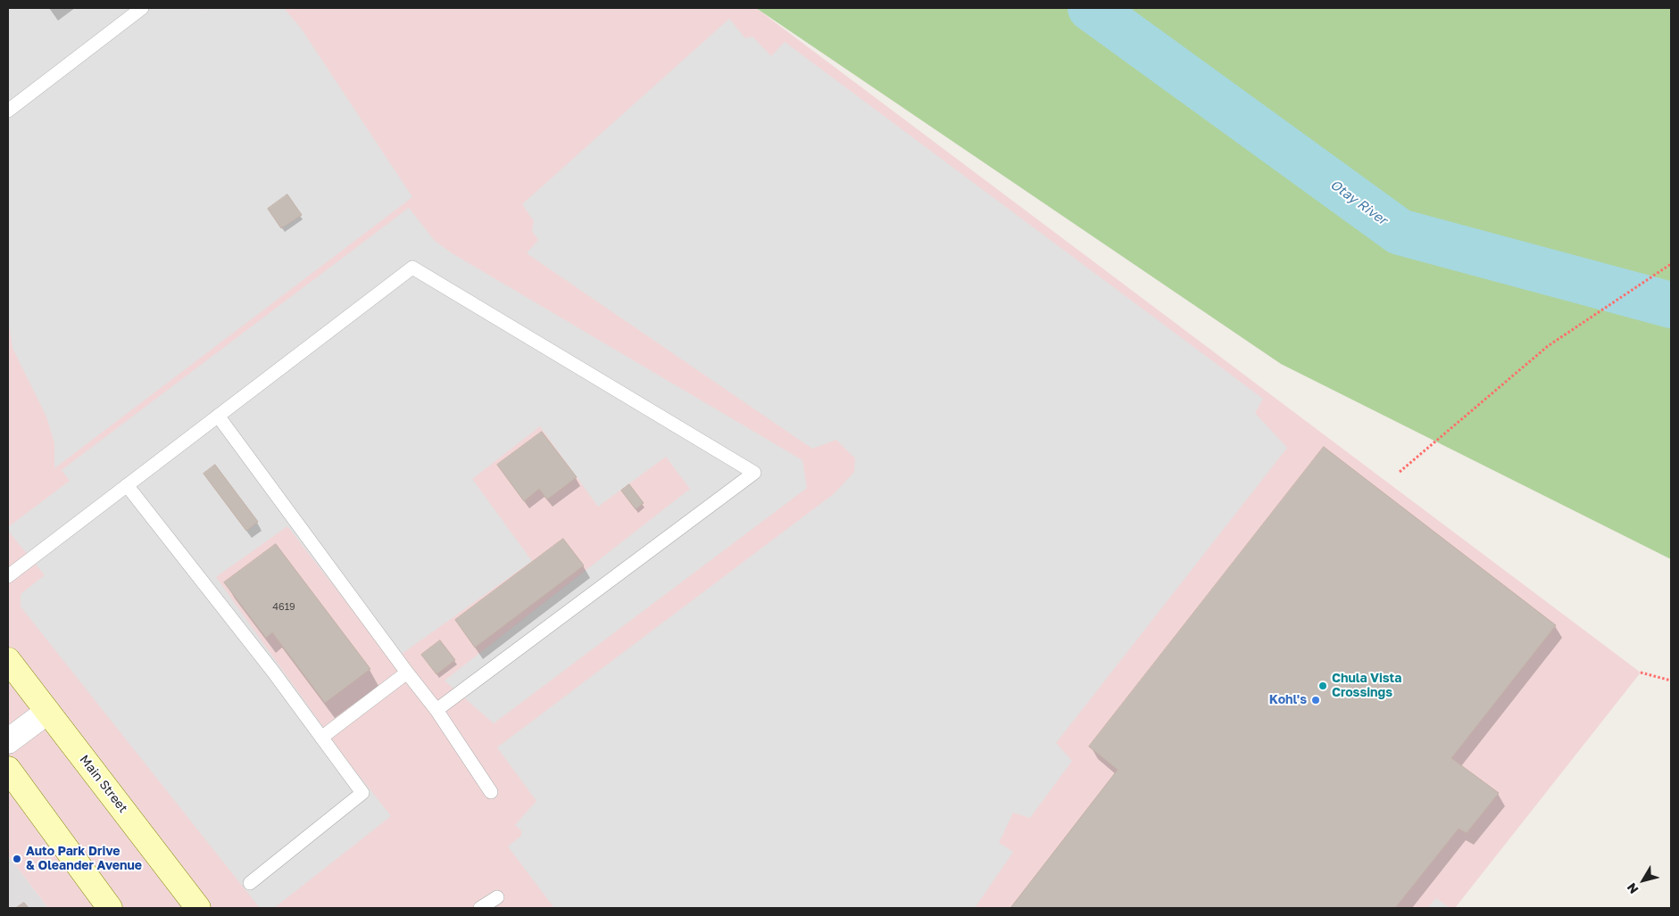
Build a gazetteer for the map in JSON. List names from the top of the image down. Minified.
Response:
{"streets":{"main road":["Main Street"]},"water":["Otay River"],"places":["Chula Vista Crossings","Kohl's","Auto Park Drive & Oleander Avenue"],"house_numbers":["4619"],"north":"bottom left"}
